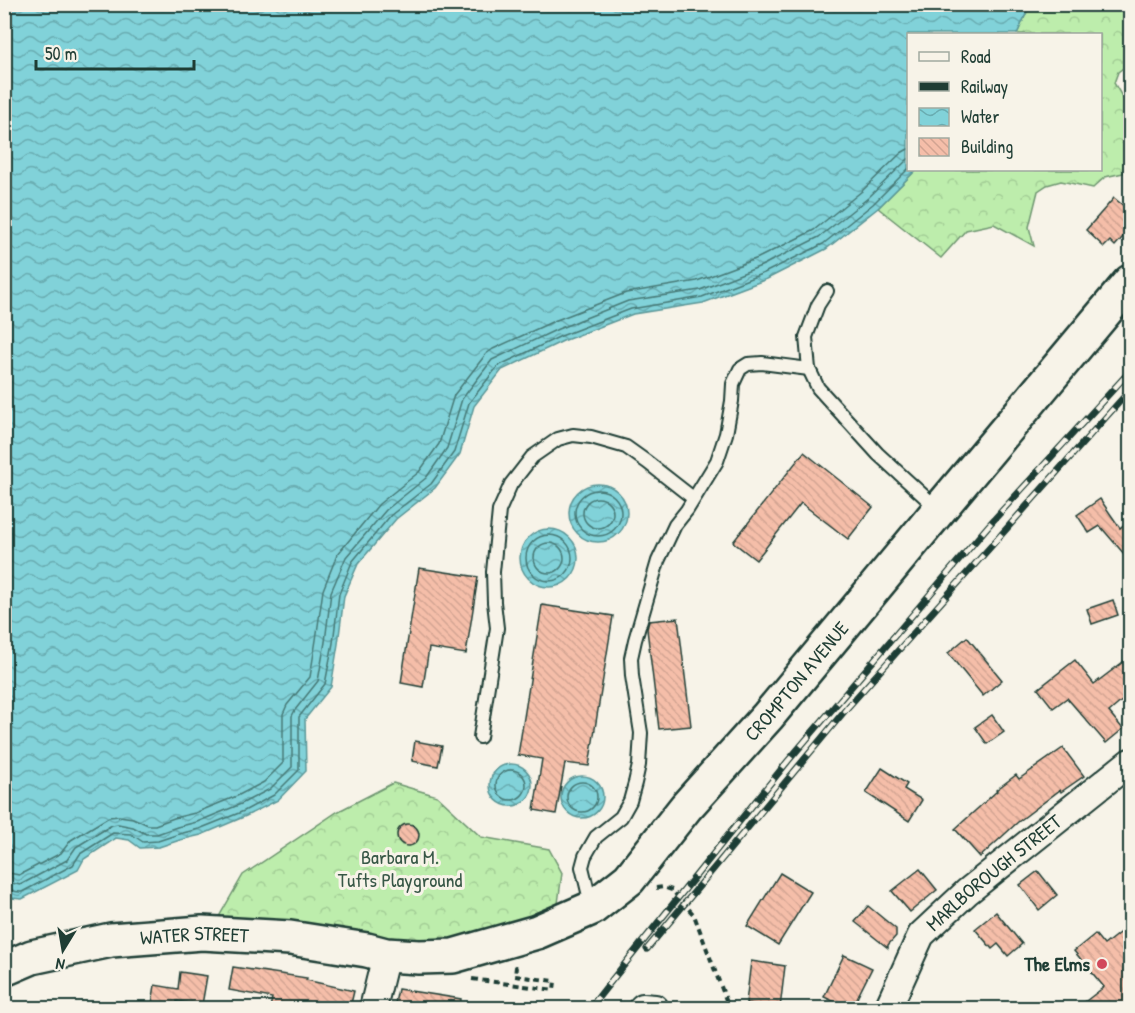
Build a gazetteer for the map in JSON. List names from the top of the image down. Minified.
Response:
{"streets":{"street":["CROMPTON AVENUE","MARLBOROUGH STREET","WATER STREET"]},"crossings":[["CROMPTON AVENUE","WATER STREET"]],"parks":["Barbara M. Tufts Playground"],"places":["The Elms"],"legend":["Road","Railway","Water","Building"],"scale_bar":"50 m","north":"bottom"}
